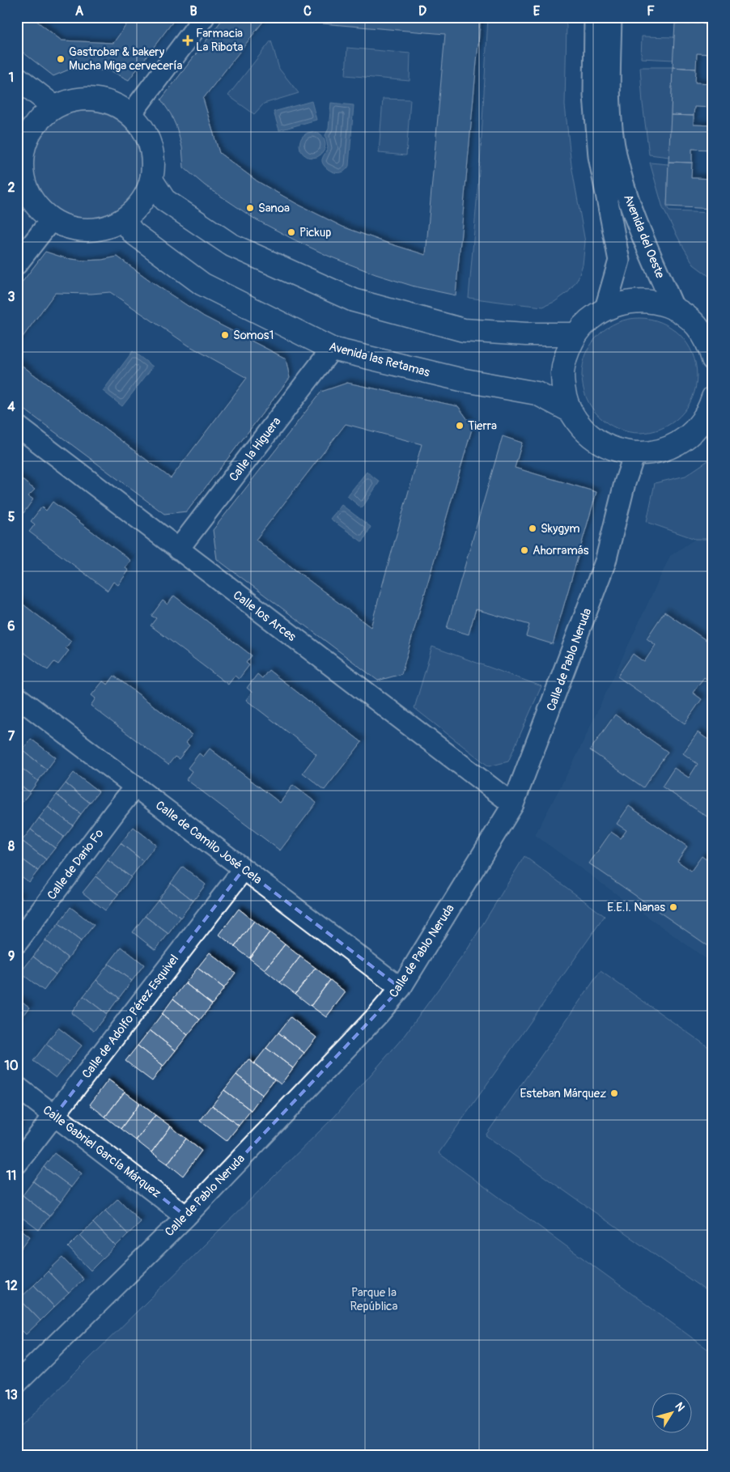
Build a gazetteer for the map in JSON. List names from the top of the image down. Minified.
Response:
{"streets":{"street":["Avenida del Oeste","Avenida las Retamas","Calle la Higuera","Calle los Arces","Calle de Pablo Neruda","Calle de Camilo José Cela","Calle de Dario Fo","Calle de Adolfo Pérez Esquivel","Calle Gabriel García Márquez"]},"crossings":[["Avenida las Retamas","Calle la Higuera"],["Calle la Higuera","Calle los Arces"],["Calle los Arces","Calle de Pablo Neruda"],["Calle de Pablo Neruda","Calle de Camilo José Cela"],["Calle de Pablo Neruda","Calle Gabriel García Márquez"],["Calle de Camilo José Cela","Calle de Dario Fo"],["Calle de Camilo José Cela","Calle de Adolfo Pérez Esquivel"],["Calle de Adolfo Pérez Esquivel","Calle Gabriel García Márquez"]],"parks":["Parque la República"],"places":{"health":["Farmacia La Ribota"],"other":["Gastrobar & bakery Mucha Miga cervecería","Sanoa","Pickup","Somos1","Tierra","Skygym","Ahorramás","E.E.I. Nanas","Esteban Márquez"]},"north":"top right","grid":{"columns":["A","B","C","D","E","F"],"rows":["1","2","3","4","5","6","7","8","9","10","11","12","13"]}}
